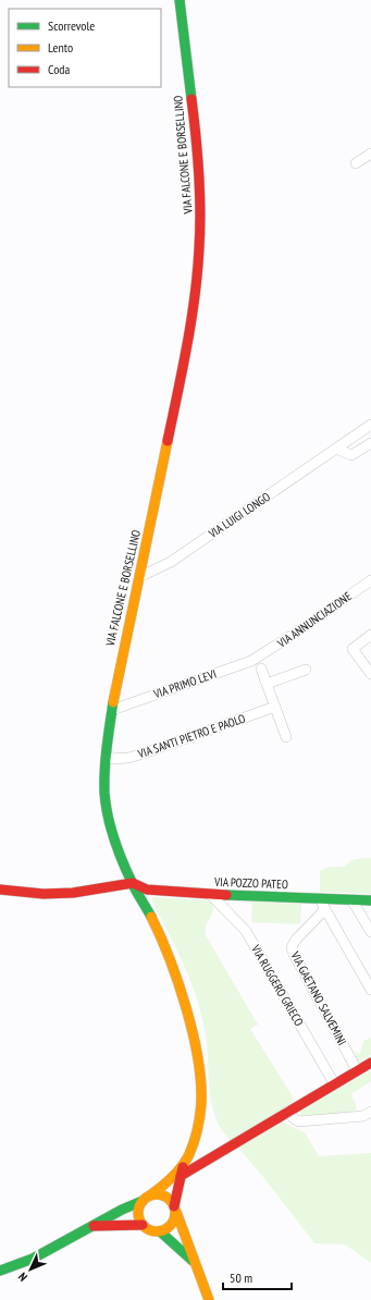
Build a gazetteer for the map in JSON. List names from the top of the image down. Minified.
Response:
{"streets":{"main road":["VIA FALCONE E BORSELLINO","VIA POZZO PATEO"],"street":["VIA LUIGI LONGO","VIA ANNUNCIAZIONE","VIA PRIMO LEVI","VIA SANTI PIETRO E PAOLO","VIA RUGGERO GRIECO","VIA GAETANO SALVEMINI"]},"crossings":[["VIA FALCONE E BORSELLINO","VIA LUIGI LONGO"],["VIA FALCONE E BORSELLINO","VIA PRIMO LEVI"],["VIA FALCONE E BORSELLINO","VIA SANTI PIETRO E PAOLO"],["VIA FALCONE E BORSELLINO","VIA POZZO PATEO"],["VIA ANNUNCIAZIONE","VIA PRIMO LEVI"],["VIA POZZO PATEO","VIA RUGGERO GRIECO"]],"legend":["Scorrevole","Lento","Coda"],"scale_bar":"50 m","north":"bottom left"}
